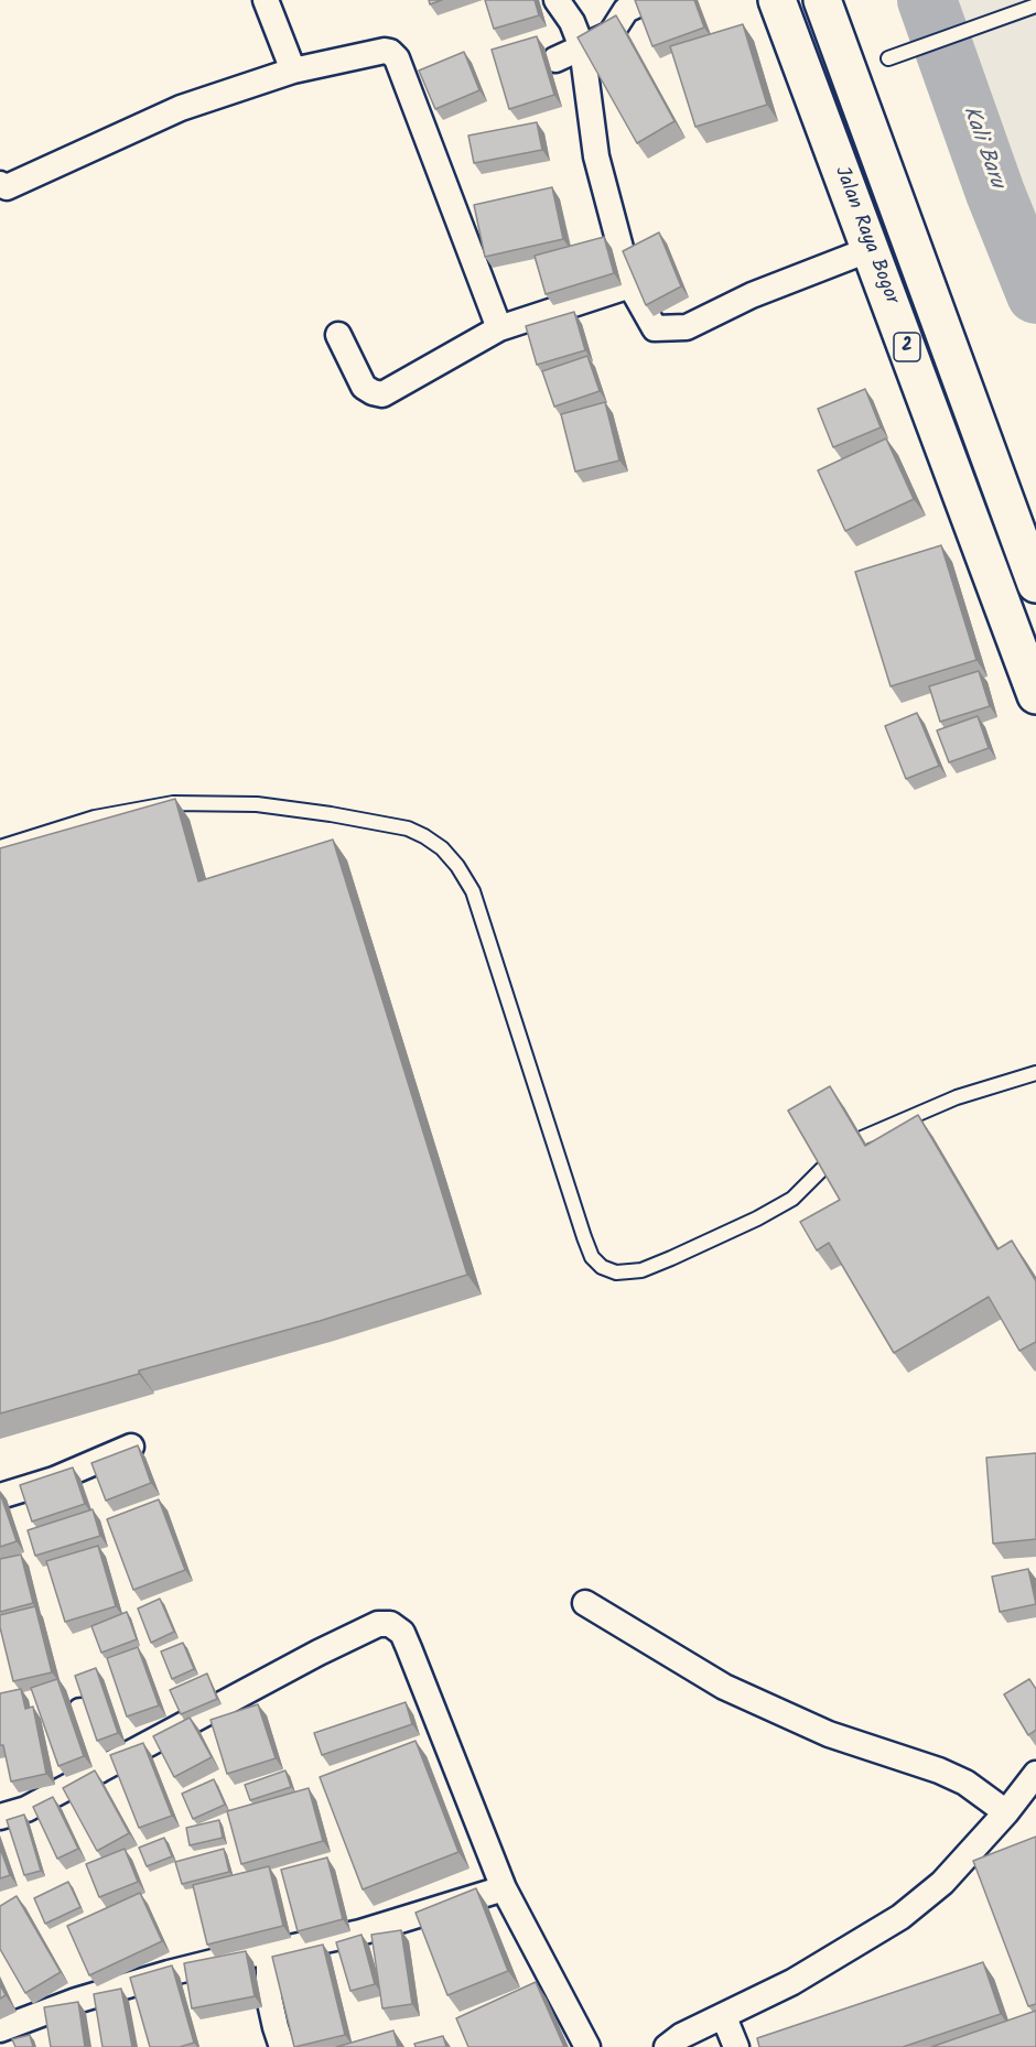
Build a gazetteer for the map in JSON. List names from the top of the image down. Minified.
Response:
{"streets":{"highway":["Jalan Raya Bogor","2"]},"water":["Kali Baru"]}
